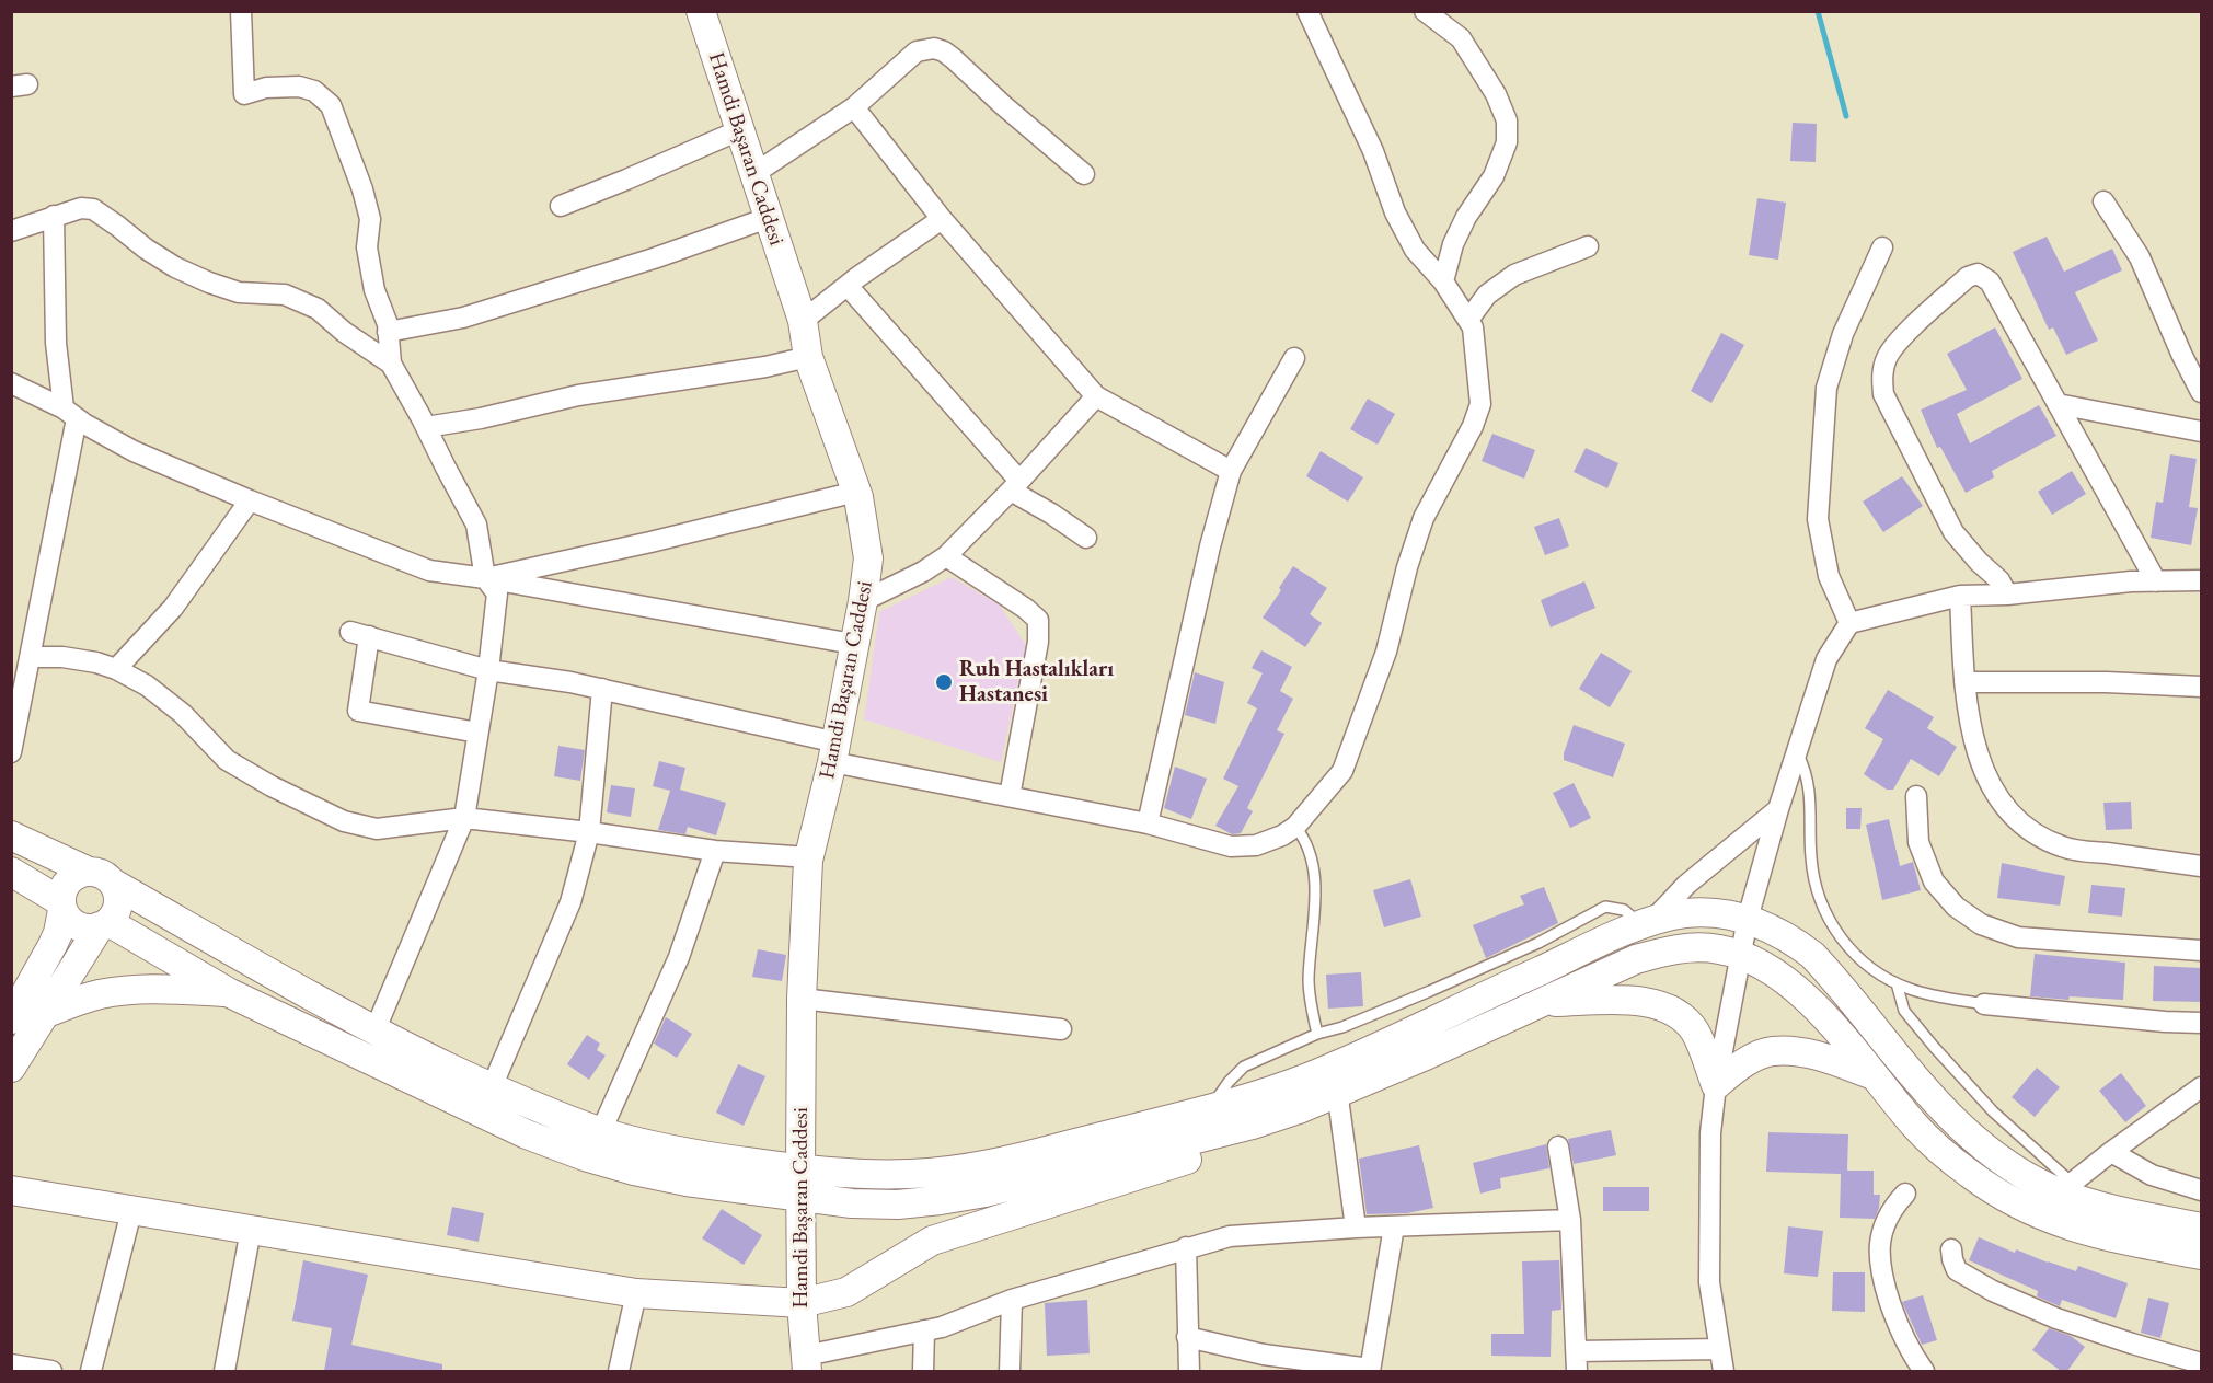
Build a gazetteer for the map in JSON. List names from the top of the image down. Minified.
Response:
{"streets":{"main road":["Hamdi Başaran Caddesi"]},"places":["Ruh Hastalıkları Hastanesi"]}
